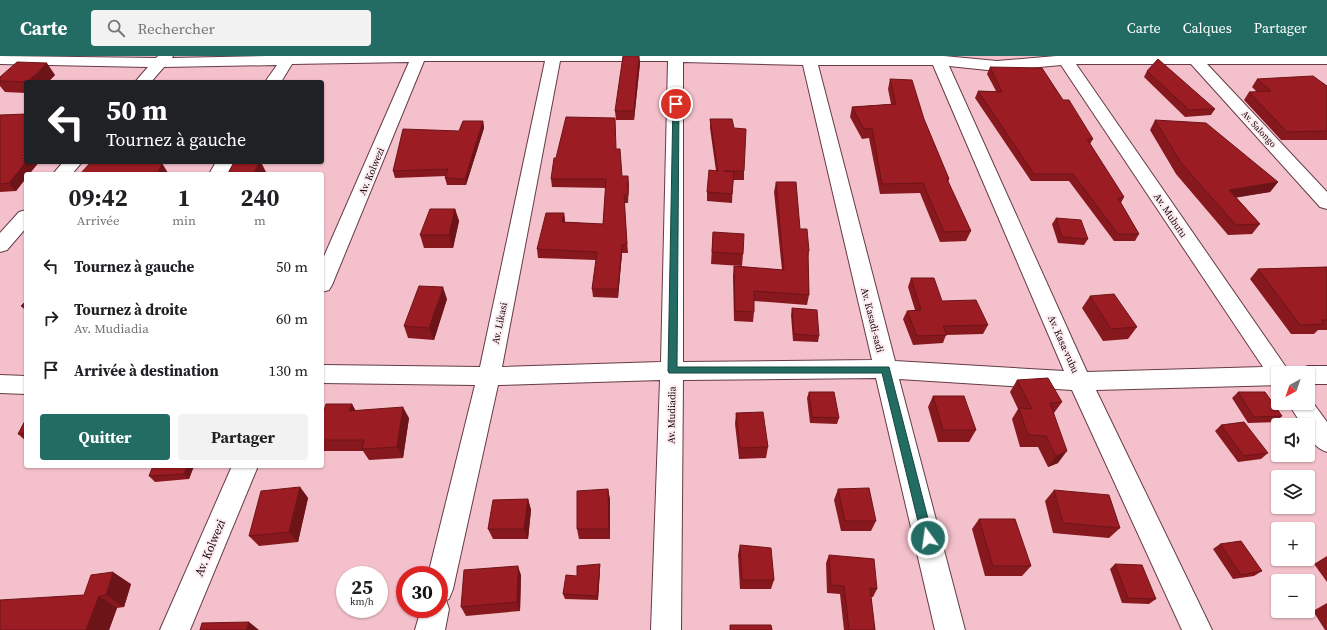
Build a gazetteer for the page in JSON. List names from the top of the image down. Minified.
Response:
{"streets":{"street":["Av. Salongo","Av. Kolwezi","Av. Mubutu","Av. Kasadi-sadi","Av. Likasi","Av. Kasa-vubu","Av. Mudiadia"]},"north":"bottom left","page":{"header":"Carte","search":"Rechercher","nav":["Carte","Calques","Partager"],"turn":["50 m","Tournez à gauche"],"eta":["09:42","Arrivée","1","min","240","m"],"list":[{"name":"Tournez à gauche","value":"50 m"},{"name":"Tournez à droite","note":"Av. Mudiadia","value":"60 m"},{"name":"Arrivée à destination","value":"130 m"}],"map_buttons":["+","−"],"buttons":["Quitter","Partager"],"speed":"25 km/h","limit":"30"}}
